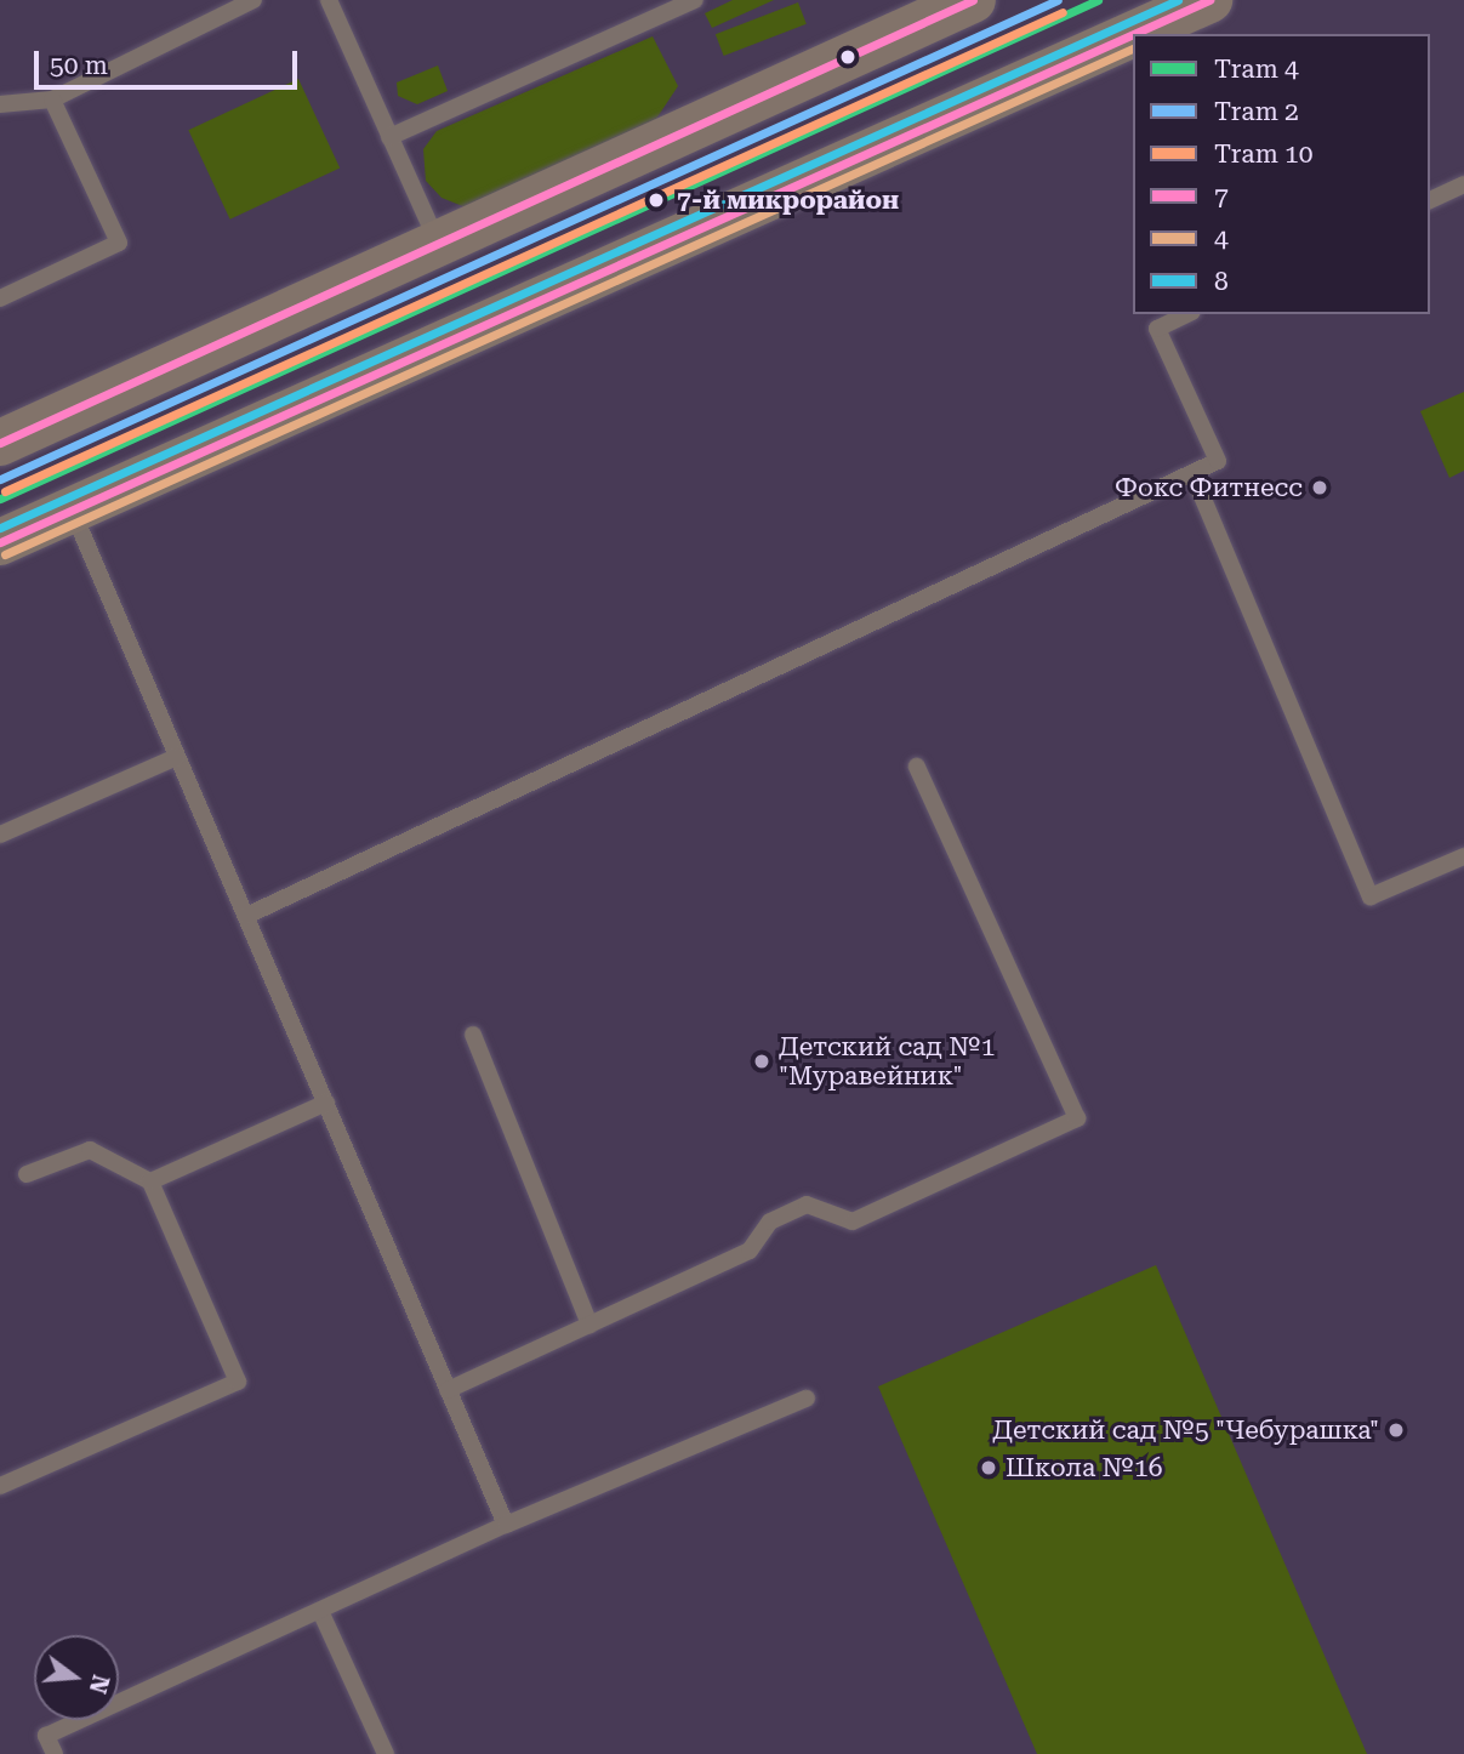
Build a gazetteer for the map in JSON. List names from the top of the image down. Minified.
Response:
{"places":["7-й микрорайон","Фокс Фитнесс","Детский сад №1 \"Муравейник\"","Детский сад №5 \"Чебурашка\"","Школа №16"],"lines":["tram line 4","tram line 2","transit line 7","transit line 8","tram line 10","transit line 4"],"legend":["Tram 4","Tram 2","Tram 10","7","4","8"],"scale_bar":"50 m","north":"right"}
